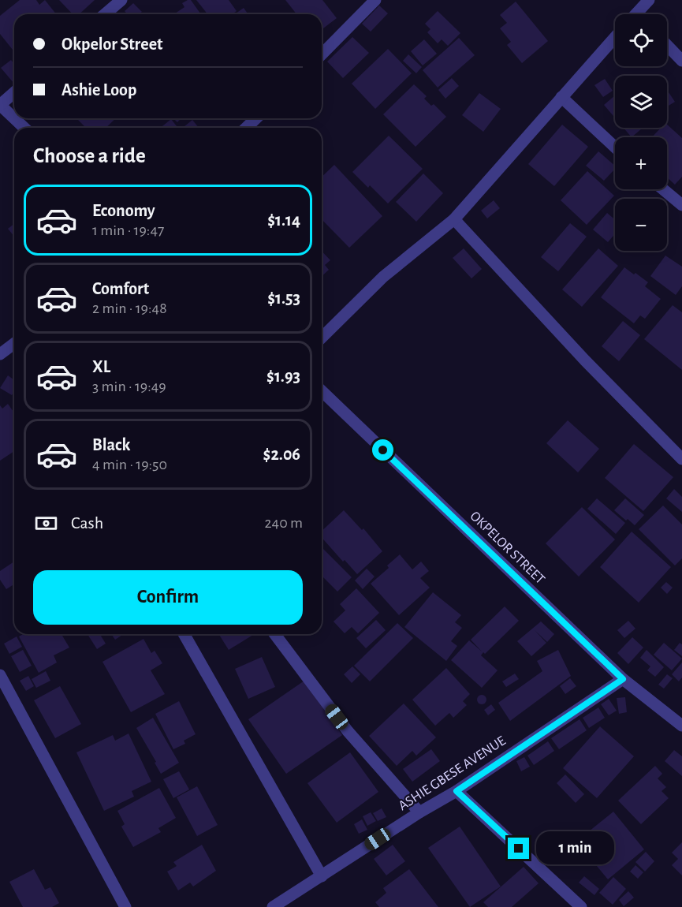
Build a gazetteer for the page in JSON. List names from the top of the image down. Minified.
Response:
{"streets":{"street":["OKPELOR STREET","ASHIE GBESE AVENUE"]},"crossings":[["OKPELOR STREET","ASHIE GBESE AVENUE"]],"page":{"map_buttons":["+","−"],"banner":["Okpelor Street","Ashie Loop"],"heading":"Choose a ride","list":[{"name":"Economy","note":"1 min · 19:47","value":"$1.14"},{"name":"Comfort","note":"2 min · 19:48","value":"$1.53"},{"name":"XL","note":"3 min · 19:49","value":"$1.93"},{"name":"Black","note":"4 min · 19:50","value":"$2.06"}],"pay":["Cash","240 m"],"buttons":"Confirm","bubble":"1 min"}}
